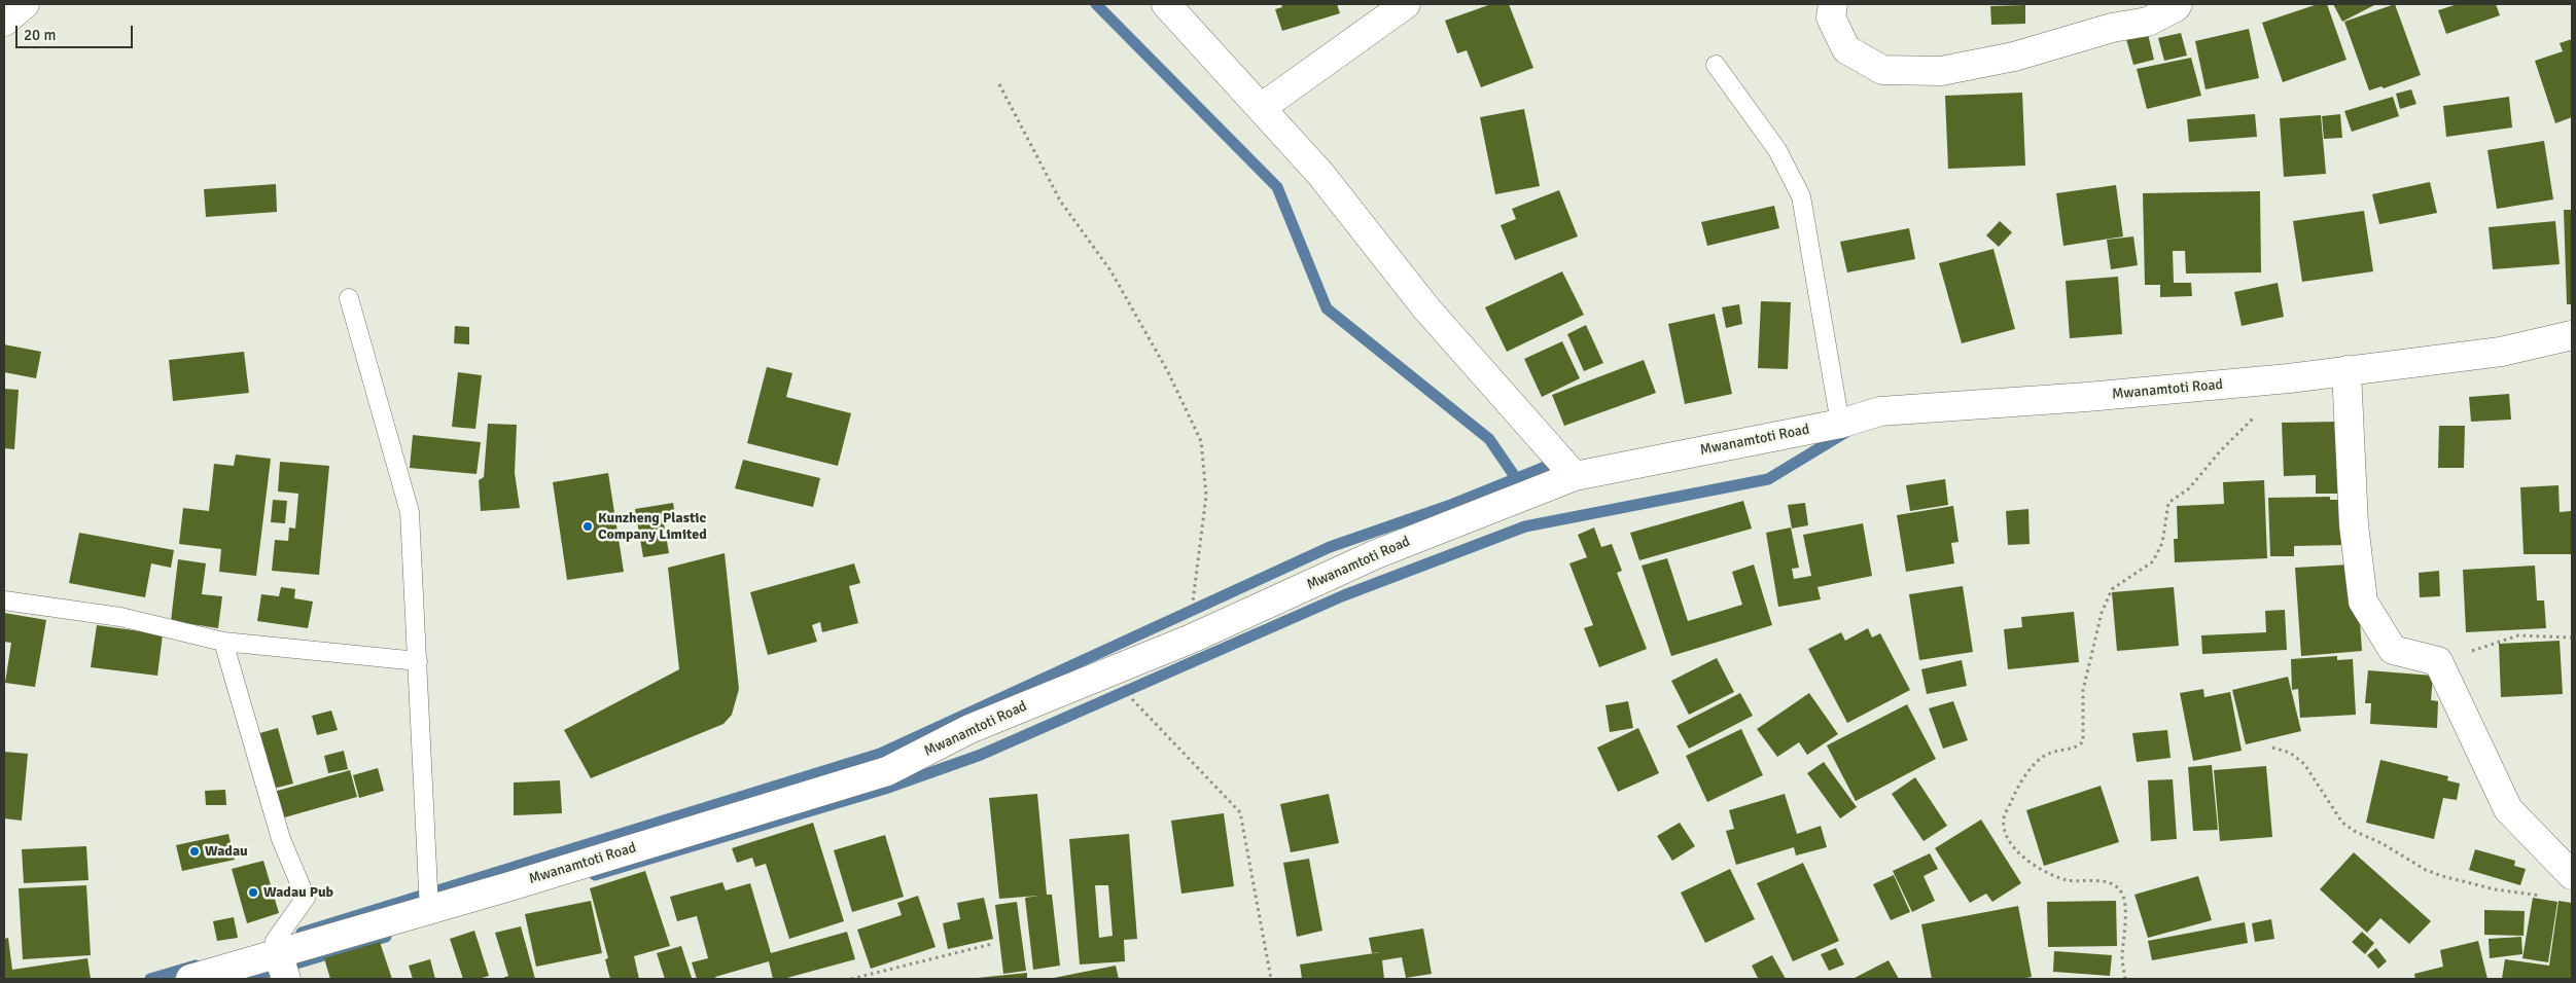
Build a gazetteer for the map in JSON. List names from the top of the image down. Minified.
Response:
{"streets":{"street":["Mwanamtoti Road"]},"places":["Kunzheng Plastic Company Limited","Wadau","Wadau Pub"],"scale_bar":"20 m"}
